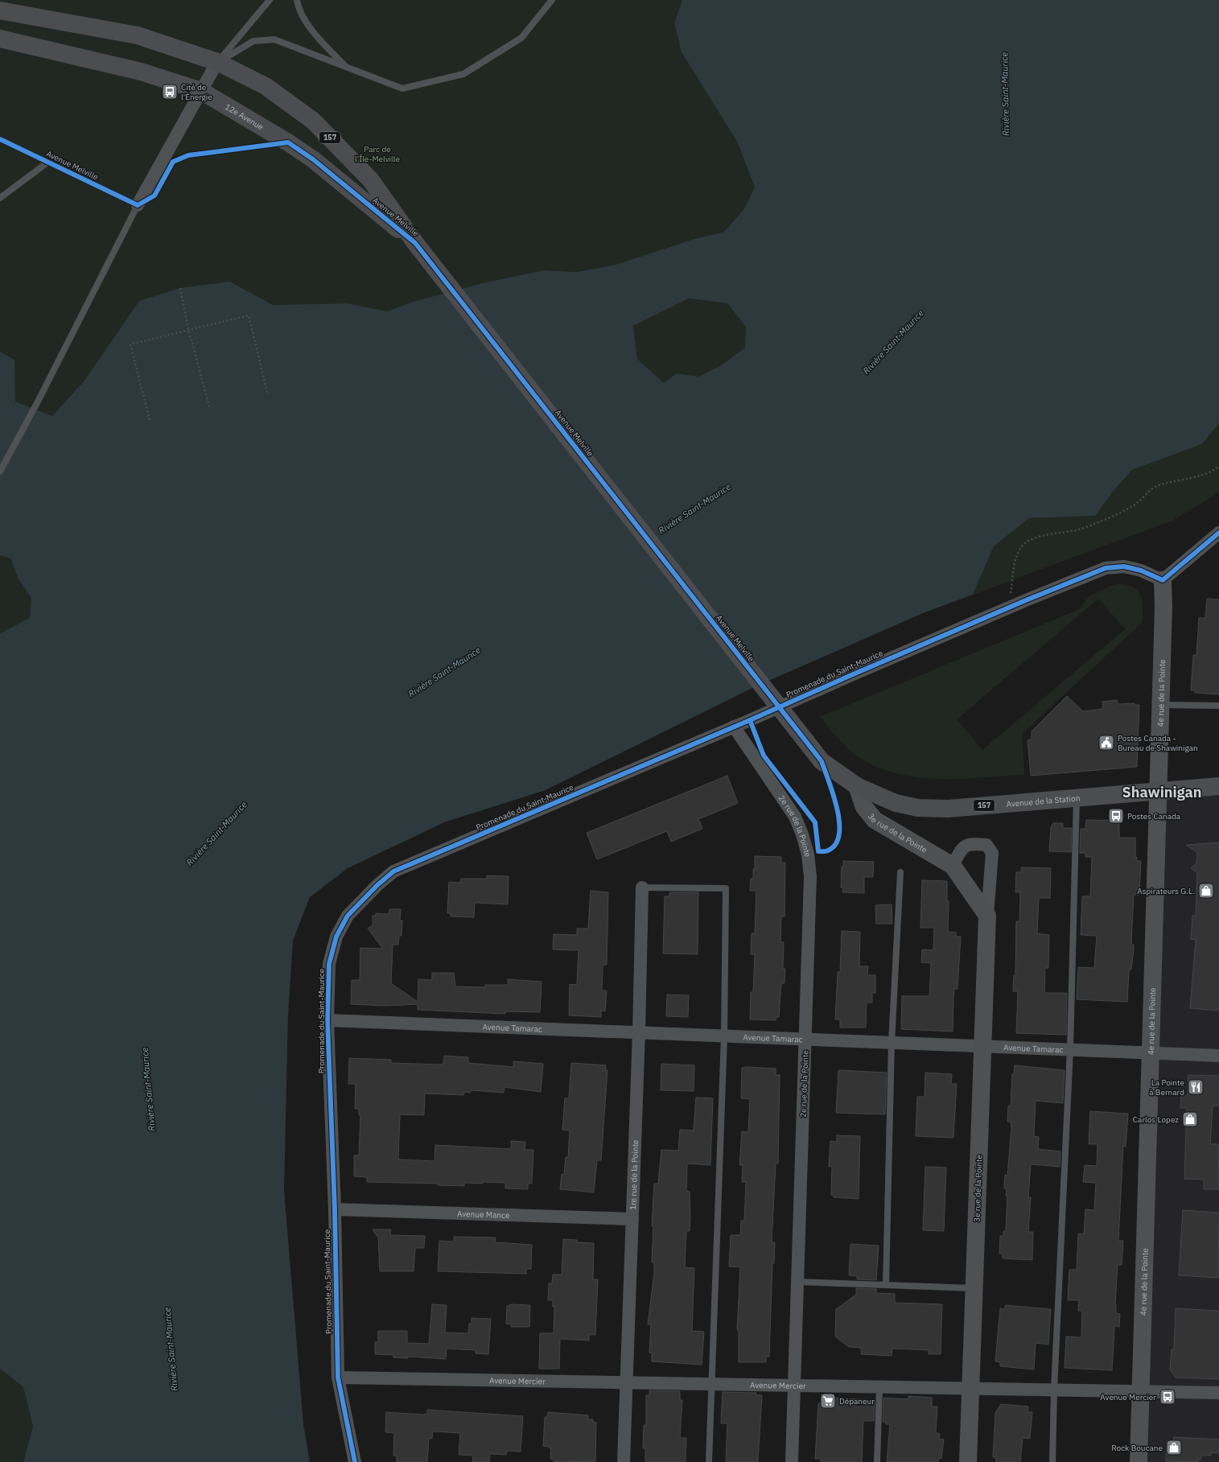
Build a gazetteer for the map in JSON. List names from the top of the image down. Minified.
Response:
{"streets":{"main road":["12e Avenue","157","Avenue Melville","Avenue de la Station"],"street":["Promenade du Saint-Maurice","4e rue de la Pointe","2e rue de la Pointe","3e rue de la Pointe","Avenue Tamarac","1re rue de la Pointe","Avenue Mance","Avenue Mercier"]},"crossings":[["12e Avenue","157"],["12e Avenue","Avenue Melville"],["Avenue Melville","Avenue de la Station"],["Promenade du Saint-Maurice","4e rue de la Pointe"],["Promenade du Saint-Maurice","2e rue de la Pointe"],["Promenade du Saint-Maurice","Avenue Tamarac"],["Promenade du Saint-Maurice","Avenue Mance"],["Promenade du Saint-Maurice","Avenue Mercier"],["4e rue de la Pointe","Avenue de la Station"],["4e rue de la Pointe","Avenue Tamarac"],["4e rue de la Pointe","Avenue Mercier"],["Avenue de la Station","3e rue de la Pointe"],["2e rue de la Pointe","Avenue Tamarac"],["2e rue de la Pointe","Avenue Mercier"],["3e rue de la Pointe","Avenue Tamarac"],["3e rue de la Pointe","Avenue Mercier"],["Avenue Tamarac","1re rue de la Pointe"],["1re rue de la Pointe","Avenue Mance"],["1re rue de la Pointe","Avenue Mercier"]],"districts":["Shawinigan"],"water":["Rivière Saint-Maurice"],"parks":["Parc de l'Île-Melville"],"places":{"bus stop":["Cité de l'Énergie","Postes Canada","Avenue Mercier"],"public building":["Postes Canada - Bureau de Shawinigan"],"shop":["Aspirateurs G.L.","Carlos Lopez","Rock Boucane"],"restaurant":["La Pointe à Bernard"],"supermarket":["Dépaneur"]}}
